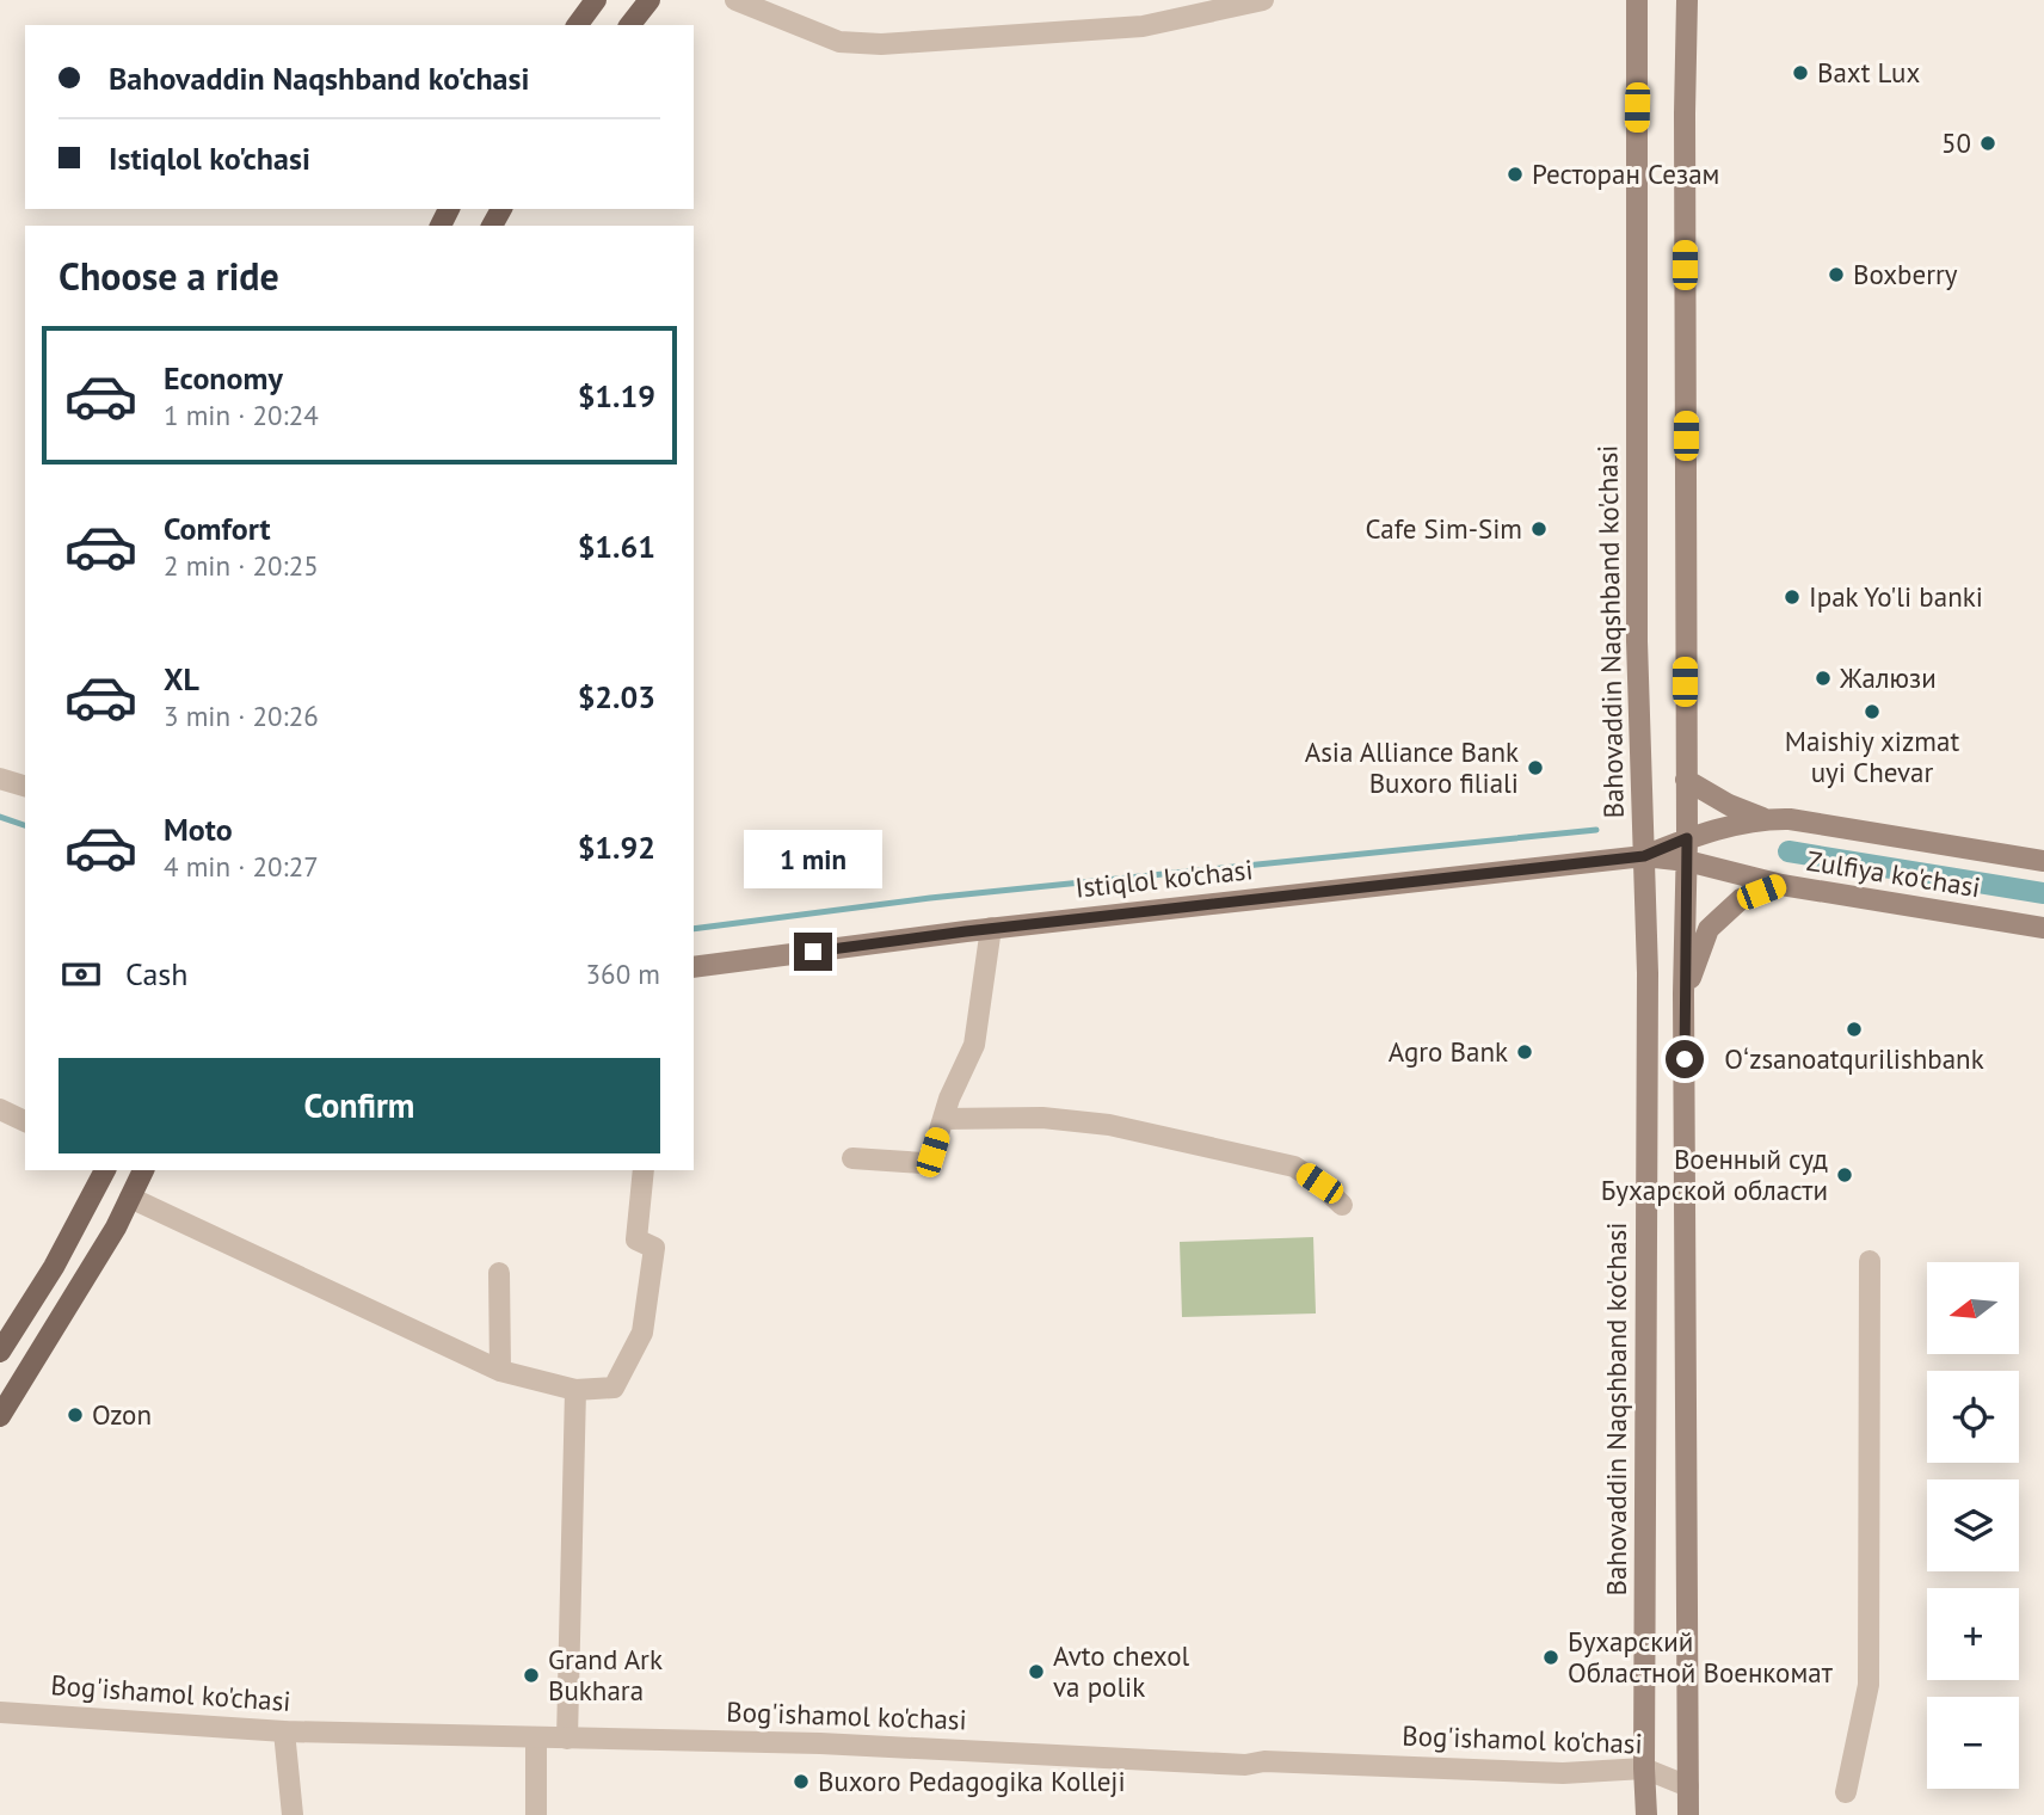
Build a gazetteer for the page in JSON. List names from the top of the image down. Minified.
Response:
{"streets":{"main road":["Bahovaddin Naqshband ko'chasi","Zulfiya ko'chasi","Istiqlol ko'chasi"],"street":["Bog'ishamol ko'chasi"]},"crossings":[["Bahovaddin Naqshband ko'chasi","Zulfiya ko'chasi"],["Bahovaddin Naqshband ko'chasi","Istiqlol ko'chasi"],["Bahovaddin Naqshband ko'chasi","Bog'ishamol ko'chasi"],["Zulfiya ko'chasi","Istiqlol ko'chasi"]],"places":["Baxt Lux","50","Ресторан Сезам","Boxberry","Cafe Sim-Sim","Ipak Yo'li banki","Жалюзи","Maishiy xizmat uyi Chevar","Asia Alliance Bank Buxoro filiali","Oʻzsanoatqurilishbank","Agro Bank","Военный суд Бухарской области","Ozon","Бухарский Областной Военкомат","Avto chexol va polik","Grand Ark Bukhara","Buxoro Pedagogika Kolleji"],"north":"left","page":{"banner":["Bahovaddin Naqshband ko'chasi","Istiqlol ko'chasi"],"heading":"Choose a ride","list":[{"name":"Economy","note":"1 min · 20:24","value":"$1.19"},{"name":"Comfort","note":"2 min · 20:25","value":"$1.61"},{"name":"XL","note":"3 min · 20:26","value":"$2.03"},{"name":"Moto","note":"4 min · 20:27","value":"$1.92"}],"bubble":"1 min","pay":["Cash","360 m"],"buttons":"Confirm","map_buttons":["+","−"]}}
